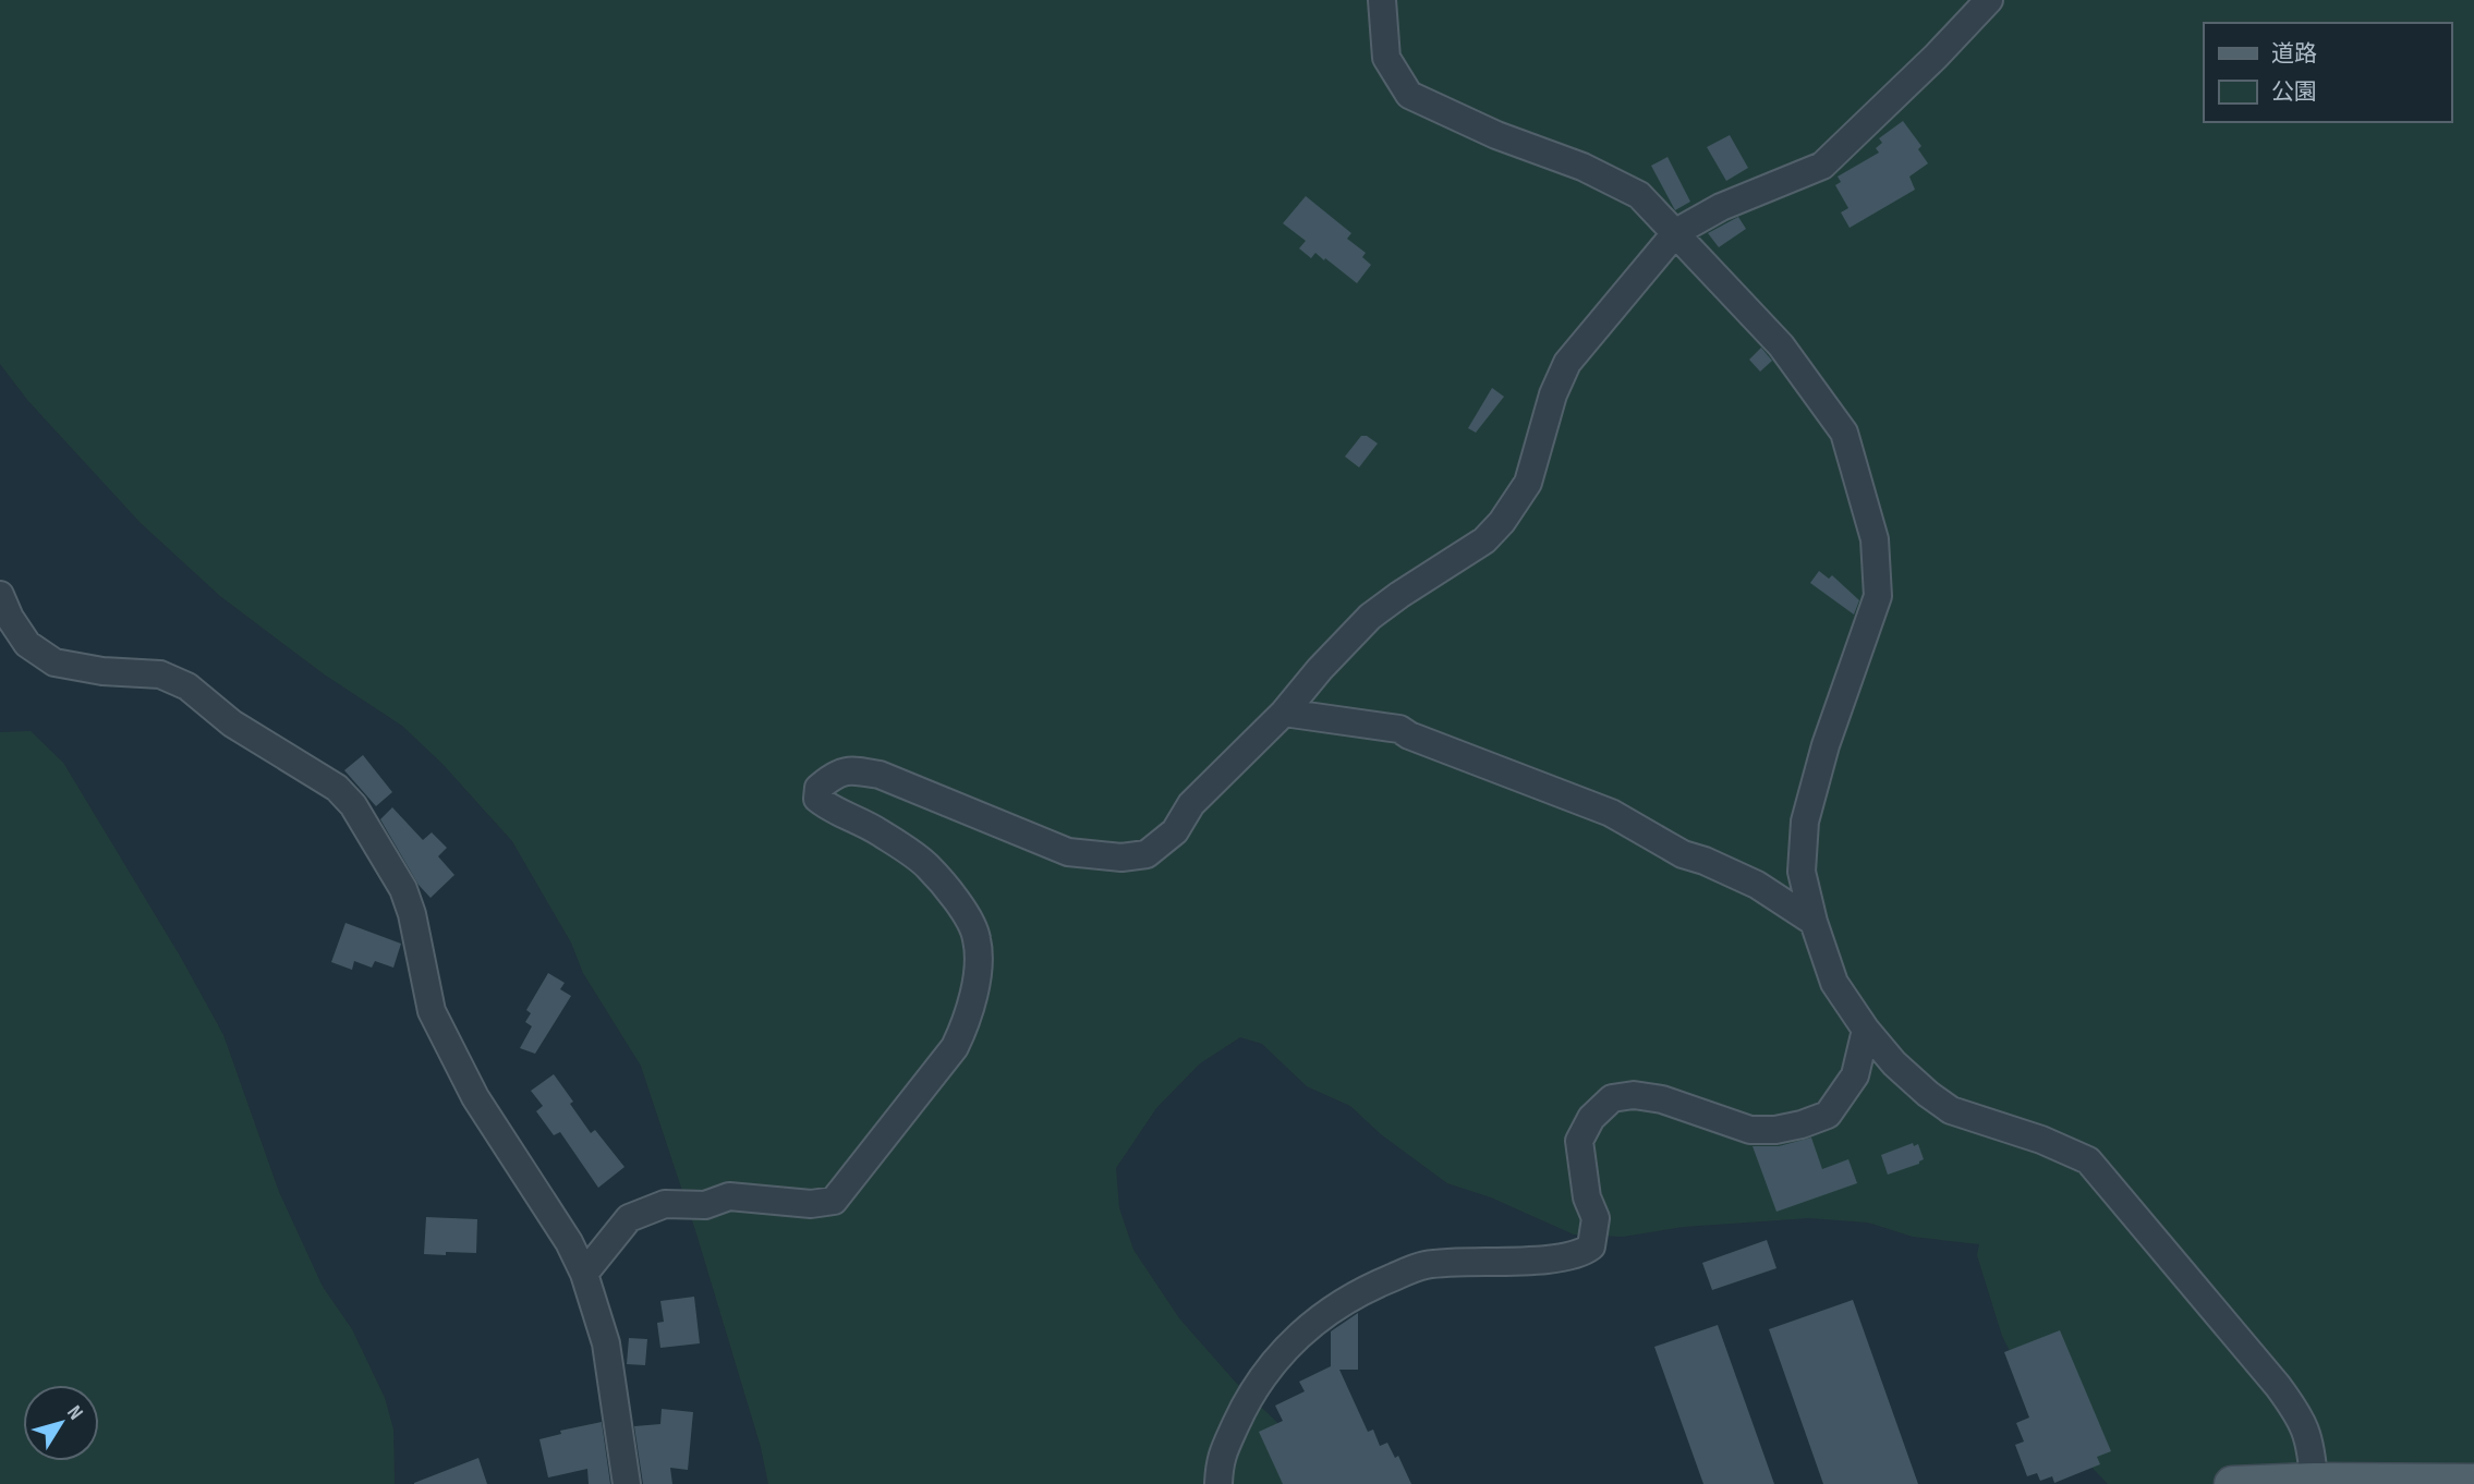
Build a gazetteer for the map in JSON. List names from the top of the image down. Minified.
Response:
{"legend":["道路","公園"],"north":"top right"}
